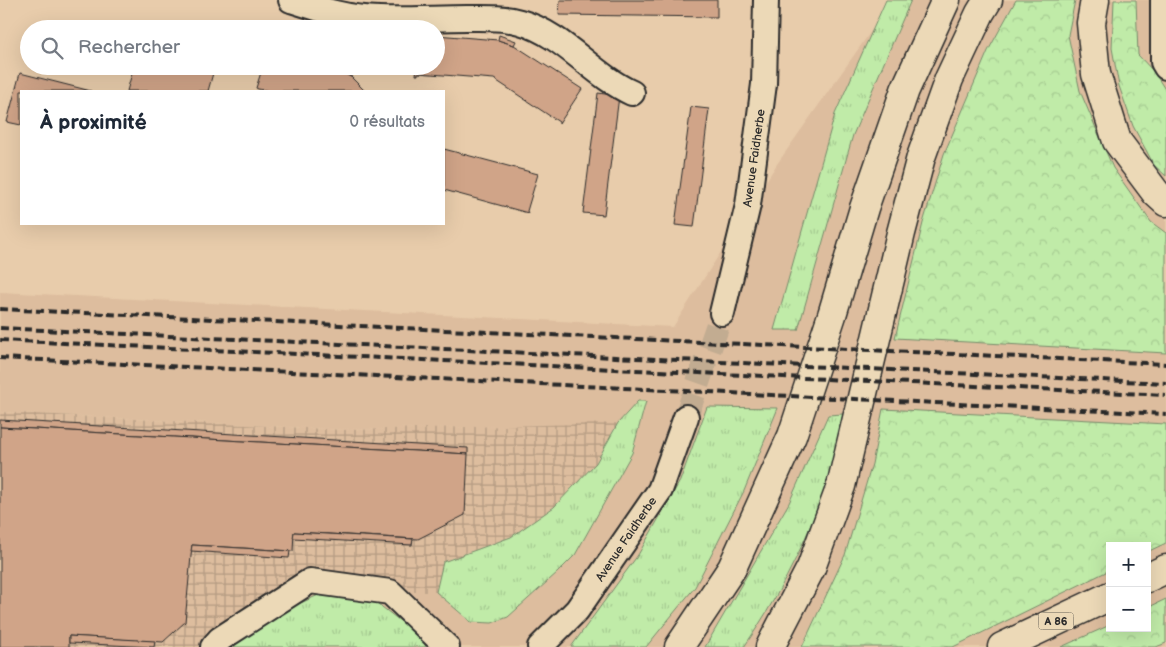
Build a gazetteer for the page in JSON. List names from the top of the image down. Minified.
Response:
{"streets":{"highway":["A 86"],"street":["Avenue Faidherbe"]},"page":{"search":"Rechercher","heading":["À proximité","0 résultats"],"map_buttons":["+","−"]}}
